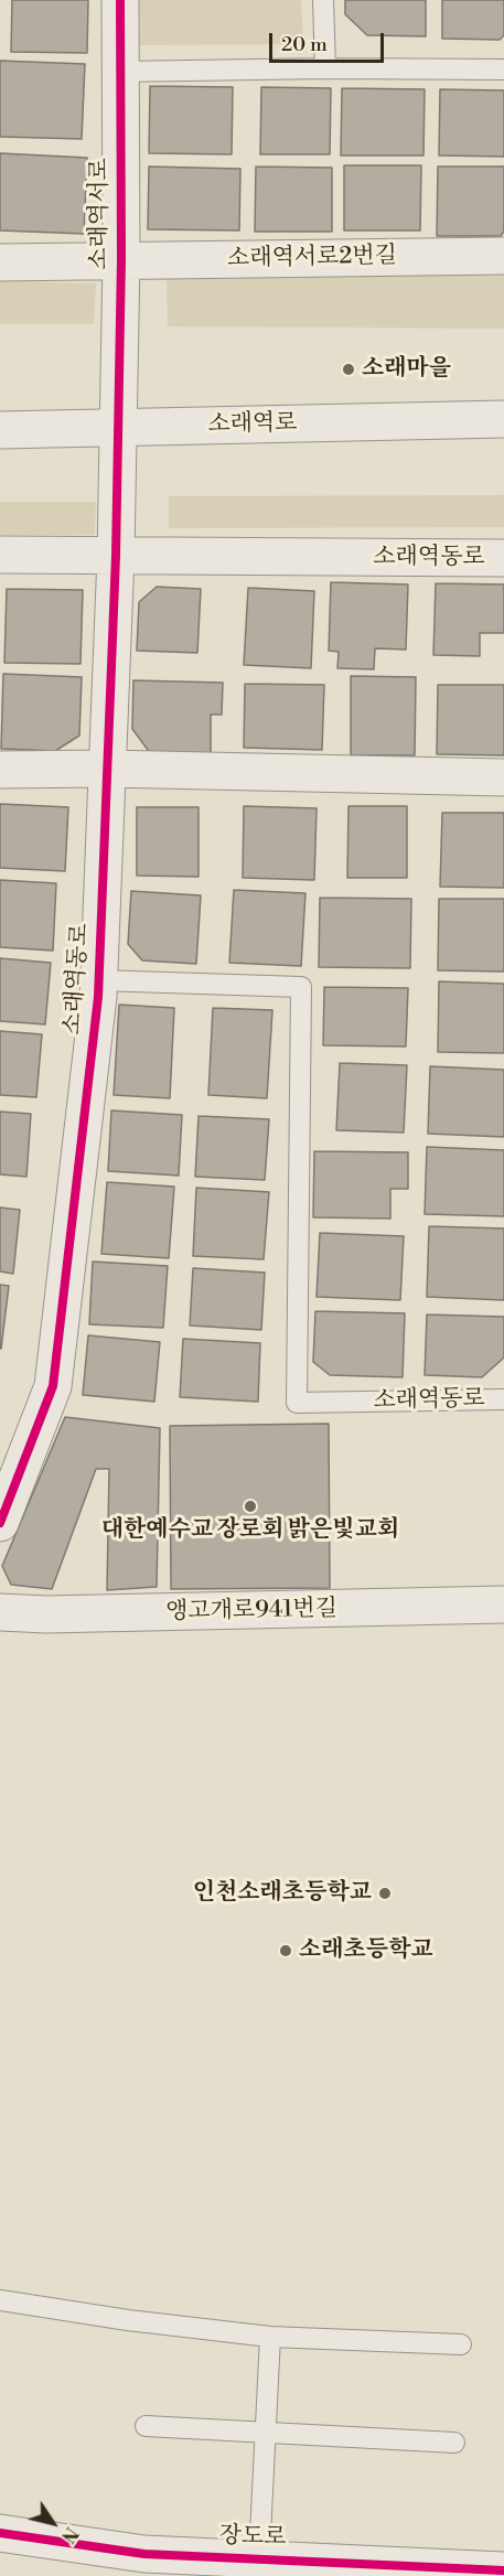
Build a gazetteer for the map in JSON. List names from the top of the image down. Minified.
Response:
{"streets":{"street":["소래역서로","소래역서로2번길","소래역로","소래역동로","앵고개로941번길","장도로"]},"crossings":[["소래역서로","소래역서로2번길"],["소래역서로","소래역로"],["소래역서로","소래역동로"],["소래역로","소래역동로"]],"places":["소래마을","대한예수교 장로회 밝은빛교회","인천소래초등학교","소래초등학교"],"scale_bar":"20 m","north":"bottom right"}
